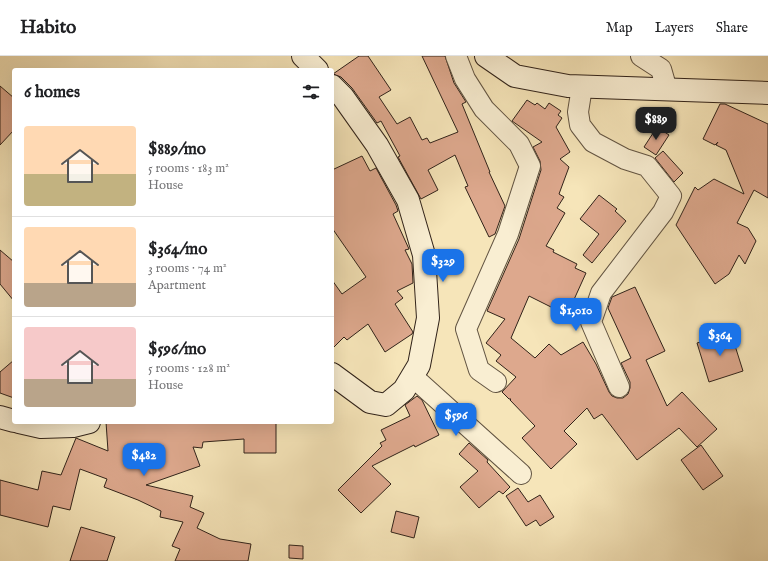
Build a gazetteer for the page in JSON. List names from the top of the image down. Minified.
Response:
{"page":{"header":"Habito","nav":["Map","Layers","Share"],"heading":"6 homes","price":["$889","$329","$1,010","$364","$596","$482"],"list":[{"name":"$889/mo","note":"5 rooms · 183 m² · House"},{"name":"$364/mo","note":"3 rooms · 74 m² · Apartment"},{"name":"$596/mo","note":"5 rooms · 128 m² · House"}]}}
